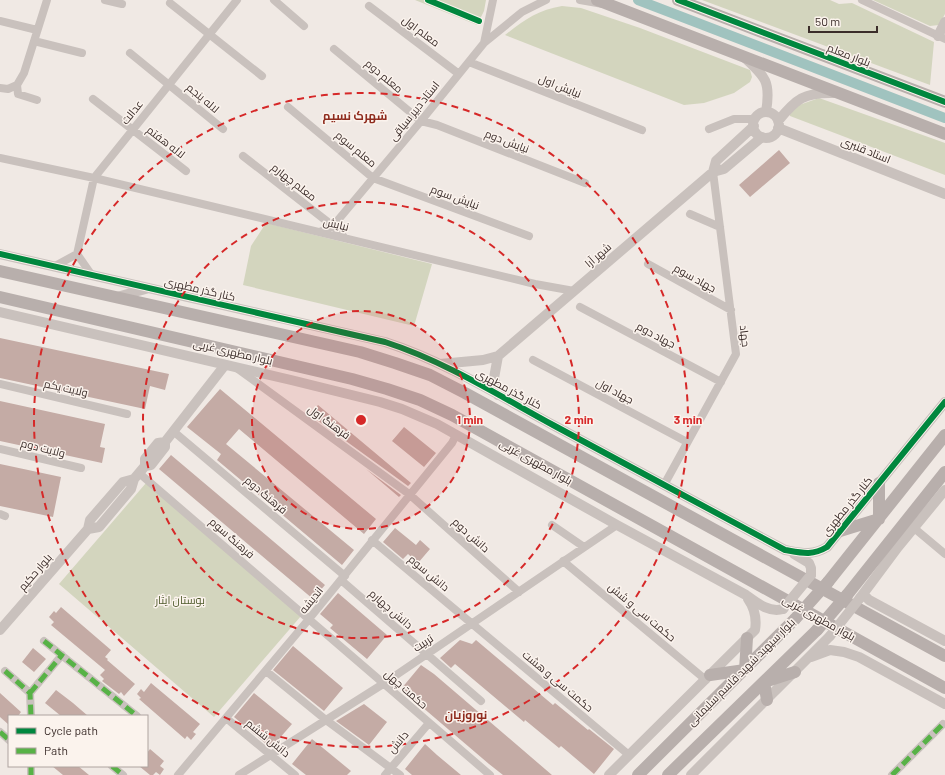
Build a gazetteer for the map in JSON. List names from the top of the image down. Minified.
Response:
{"streets":{"main road":["بلوار معلم","بلوار مطهری غربی","بلوار سپهبد شهید قاسم سلیمانی"],"street":["معلم اول","معلم دوم","نیایش اول","لاله پنجم","استاد دبیر سیاقی","عدالت","نیایش دوم","لاله هفتم","معلم سوم","استاد قنبری","معلم چهارم","نیایش سوم","نيايش","شهر آرا","جهاد سوم","کنار گذر مطهری","جهاد دوم","جهاد","ولایت یکم","جهاد اول","فرهنگ اول","ولایت دوم","فرهنگ دوم","دانش دوم","فرهنگ سوم","بلوار حکیم","دانش سوم","اندیشه","دانش چهارم","حکمت سی و شش","تربیت","حکمت سی و هشت","حکمت چهل","دانش ششم","دانش"]},"crossings":[["معلم اول","استاد دبیر سیاقی"],["معلم دوم","استاد دبیر سیاقی"],["معلم دوم","نیایش دوم"],["نیایش اول","استاد دبیر سیاقی"],["لاله پنجم","عدالت"],["استاد دبیر سیاقی","نیایش دوم"],["استاد دبیر سیاقی","معلم سوم"],["استاد دبیر سیاقی","معلم چهارم"],["استاد دبیر سیاقی","نیایش سوم"],["عدالت","لاله هفتم"],["عدالت","نيايش"],["معلم سوم","نیایش سوم"],["استاد قنبری","شهر آرا"],["معلم چهارم","نيايش"],["نيايش","شهر آرا"],["شهر آرا","جهاد"],["جهاد سوم","جهاد"],["کنار گذر مطهری","جهاد"],["جهاد دوم","جهاد"],["جهاد","جهاد اول"],["فرهنگ اول","دانش دوم"],["فرهنگ اول","اندیشه"],["فرهنگ دوم","بلوار حکیم"],["فرهنگ دوم","اندیشه"],["فرهنگ دوم","دانش چهارم"],["دانش دوم","اندیشه"],["دانش دوم","تربیت"],["فرهنگ سوم","بلوار حکیم"],["فرهنگ سوم","اندیشه"],["فرهنگ سوم","حکمت چهل"],["دانش سوم","اندیشه"],["دانش سوم","تربیت"],["دانش سوم","حکمت سی و هشت"],["اندیشه","دانش چهارم"],["اندیشه","حکمت چهل"],["اندیشه","دانش ششم"],["دانش چهارم","تربیت"],["حکمت سی و شش","تربیت"],["تربیت","حکمت سی و هشت"],["تربیت","حکمت چهل"],["تربیت","دانش ششم"],["حکمت چهل","دانش"]],"districts":["شهرک نسیم","نوروزیان"],"parks":["بوستان ایثار"],"legend":["Cycle path","Path"],"scale_bar":"50 m","rings":["1 min","2 min","3 min"]}
